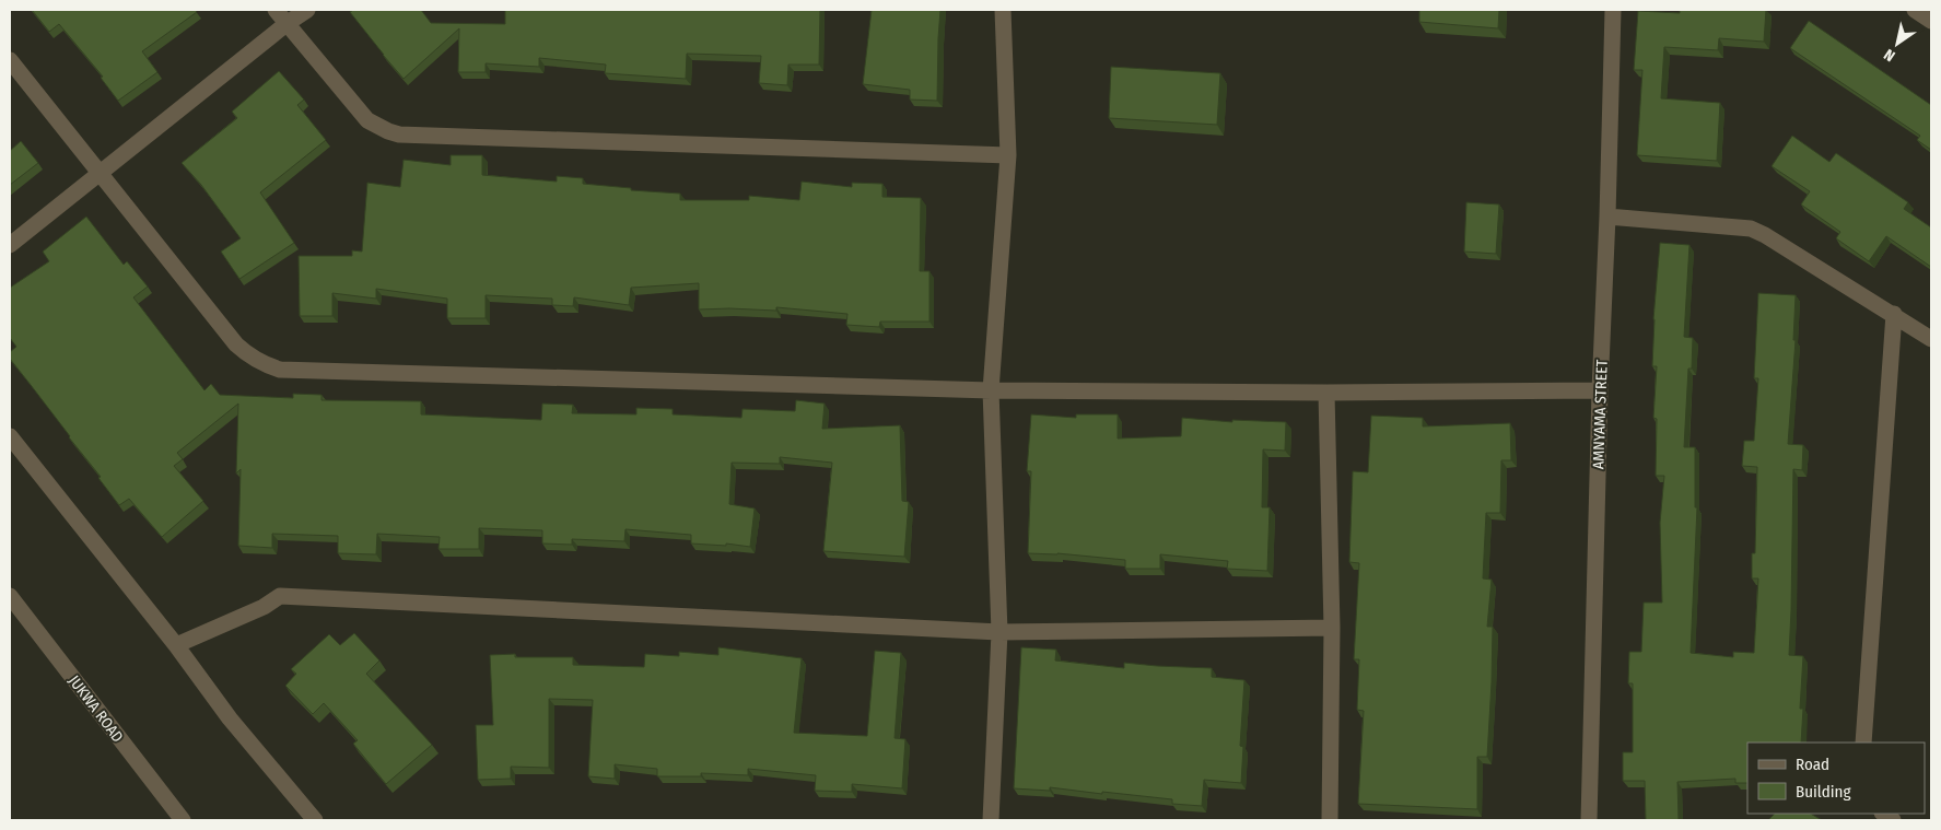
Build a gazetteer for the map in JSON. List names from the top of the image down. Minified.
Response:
{"streets":{"street":["AMNYAMA STREET","JUKWA ROAD"]},"legend":["Road","Building"],"north":"bottom left"}
